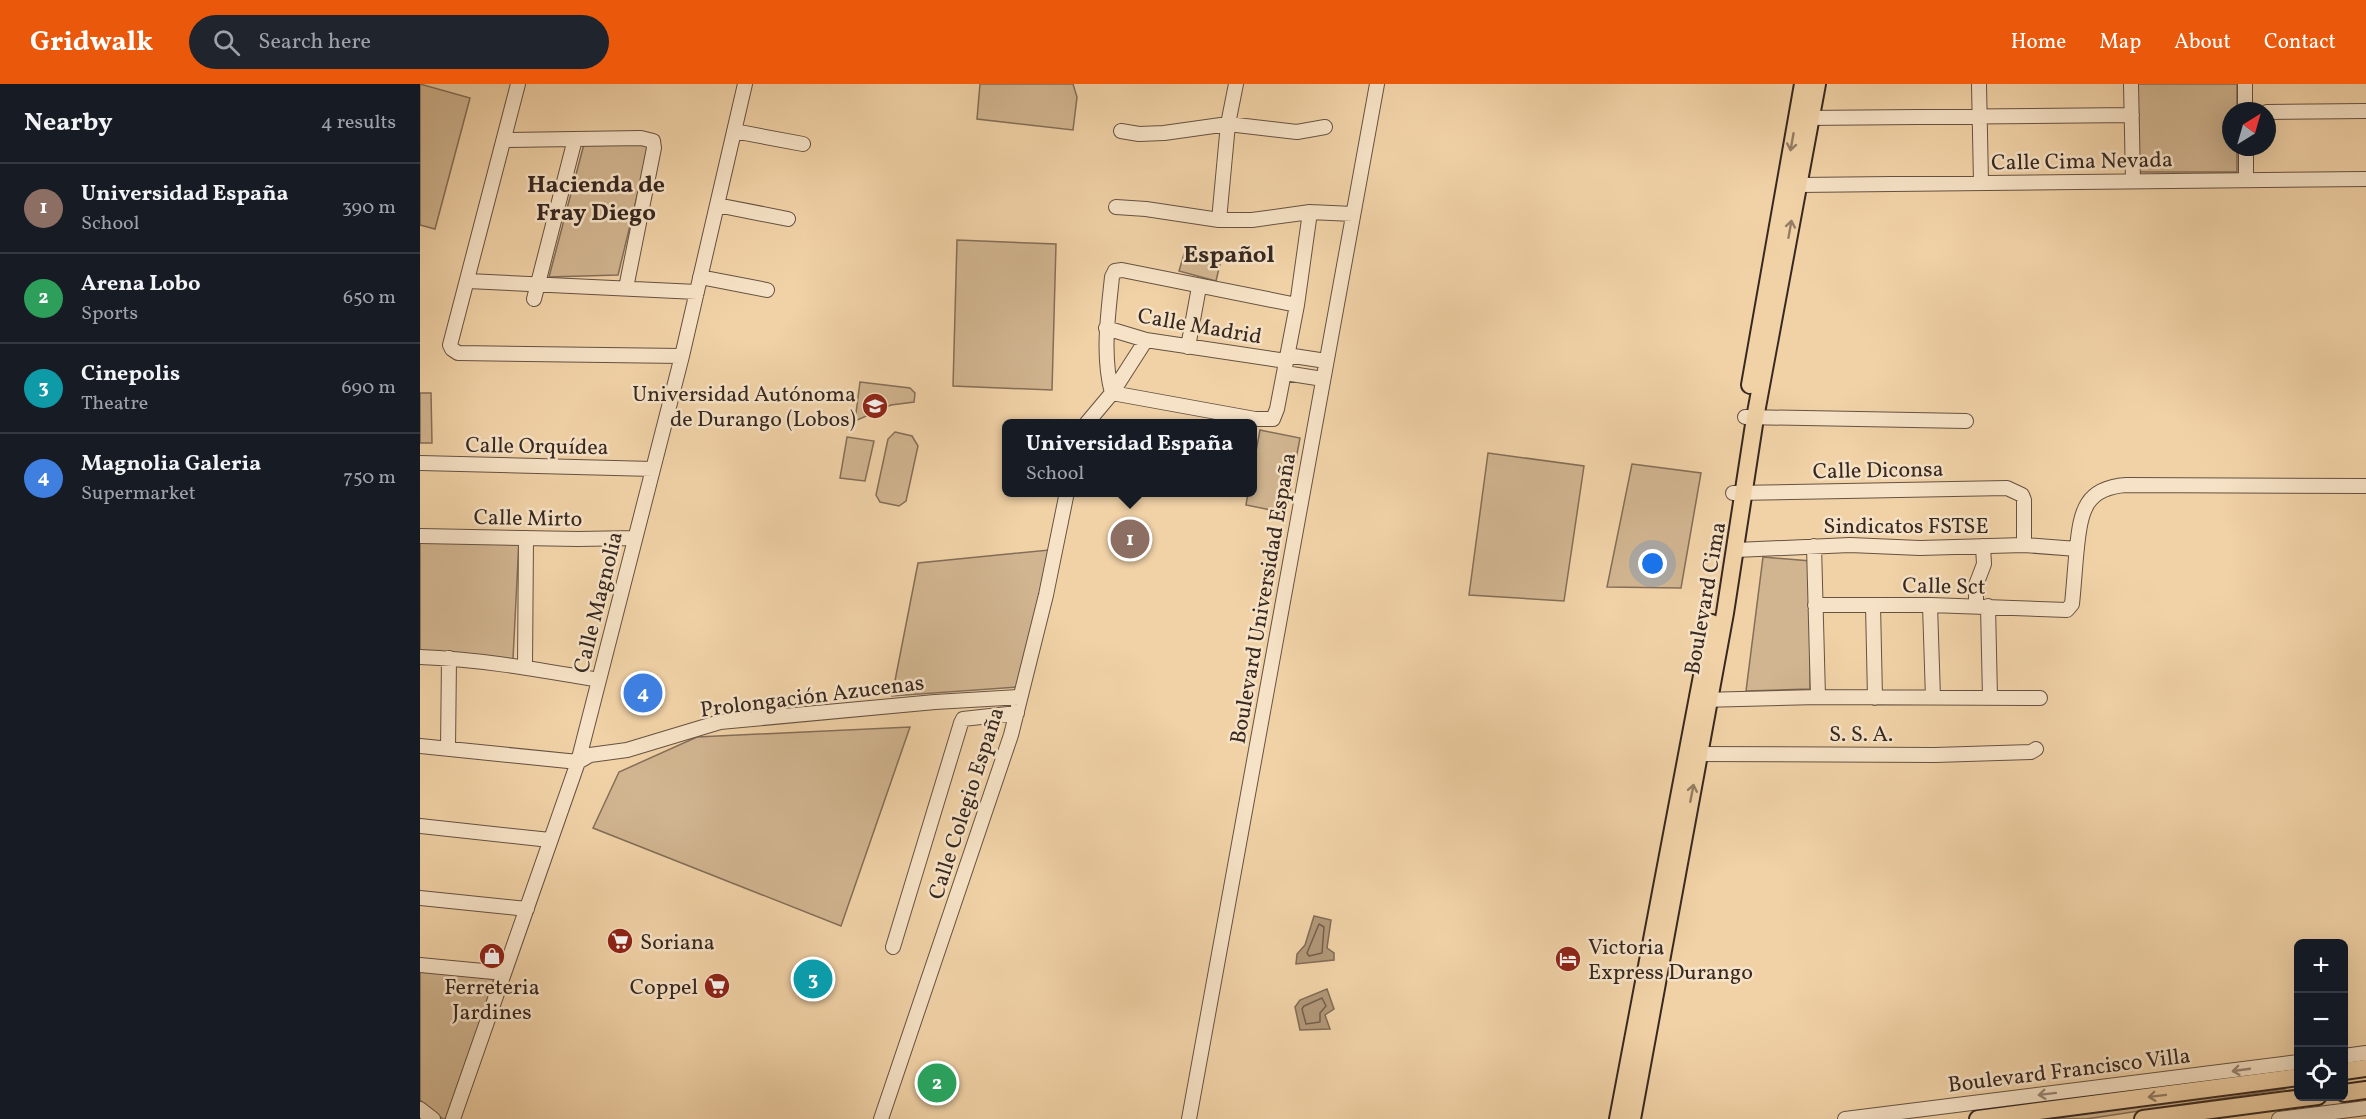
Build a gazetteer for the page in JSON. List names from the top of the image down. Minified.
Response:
{"streets":{"main road":["Boulevard Cima","Boulevard Francisco Villa"],"street":["Calle Cima Nevada","Calle Madrid","Calle Orquídea","Calle Diconsa","Calle Mirto","Sindicatos FSTSE","Calle Sct","Boulevard Universidad España","Calle Magnolia","Prolongación Azucenas","S. S. A.","Calle Colegio España"]},"crossings":[["Calle Cima Nevada","Boulevard Cima"],["Calle Madrid","Boulevard Universidad España"],["Calle Orquídea","Calle Magnolia"],["Calle Diconsa","Sindicatos FSTSE"],["Calle Diconsa","Boulevard Cima"],["Calle Mirto","Calle Magnolia"],["Sindicatos FSTSE","Calle Sct"],["Sindicatos FSTSE","Boulevard Cima"],["Boulevard Cima","S. S. A."],["Calle Magnolia","Prolongación Azucenas"],["Prolongación Azucenas","Calle Colegio España"]],"one_way":["Boulevard Francisco Villa"],"districts":["Hacienda de Fray Diego","Español"],"places":{"school or university":["Universidad Autónoma de Durango (Lobos)"],"supermarket":["Soriana","Coppel"],"shop":["Ferreteria Jardines"],"hotel":["Victoria Express Durango"]},"north":"top right","page":{"header":"Gridwalk","search":"Search here","nav":["Home","Map","About","Contact"],"heading":["Nearby","4 results"],"list":[{"mark":"1","name":"Universidad España","note":"School","value":"390 m"},{"mark":"2","name":"Arena Lobo","note":"Sports","value":"650 m"},{"mark":"3","name":"Cinepolis","note":"Theatre","value":"690 m"},{"mark":"4","name":"Magnolia Galeria","note":"Supermarket","value":"750 m"}],"popup":["Universidad España","School"],"pins":["1","4","3","2"],"map_buttons":["+","−"]}}
